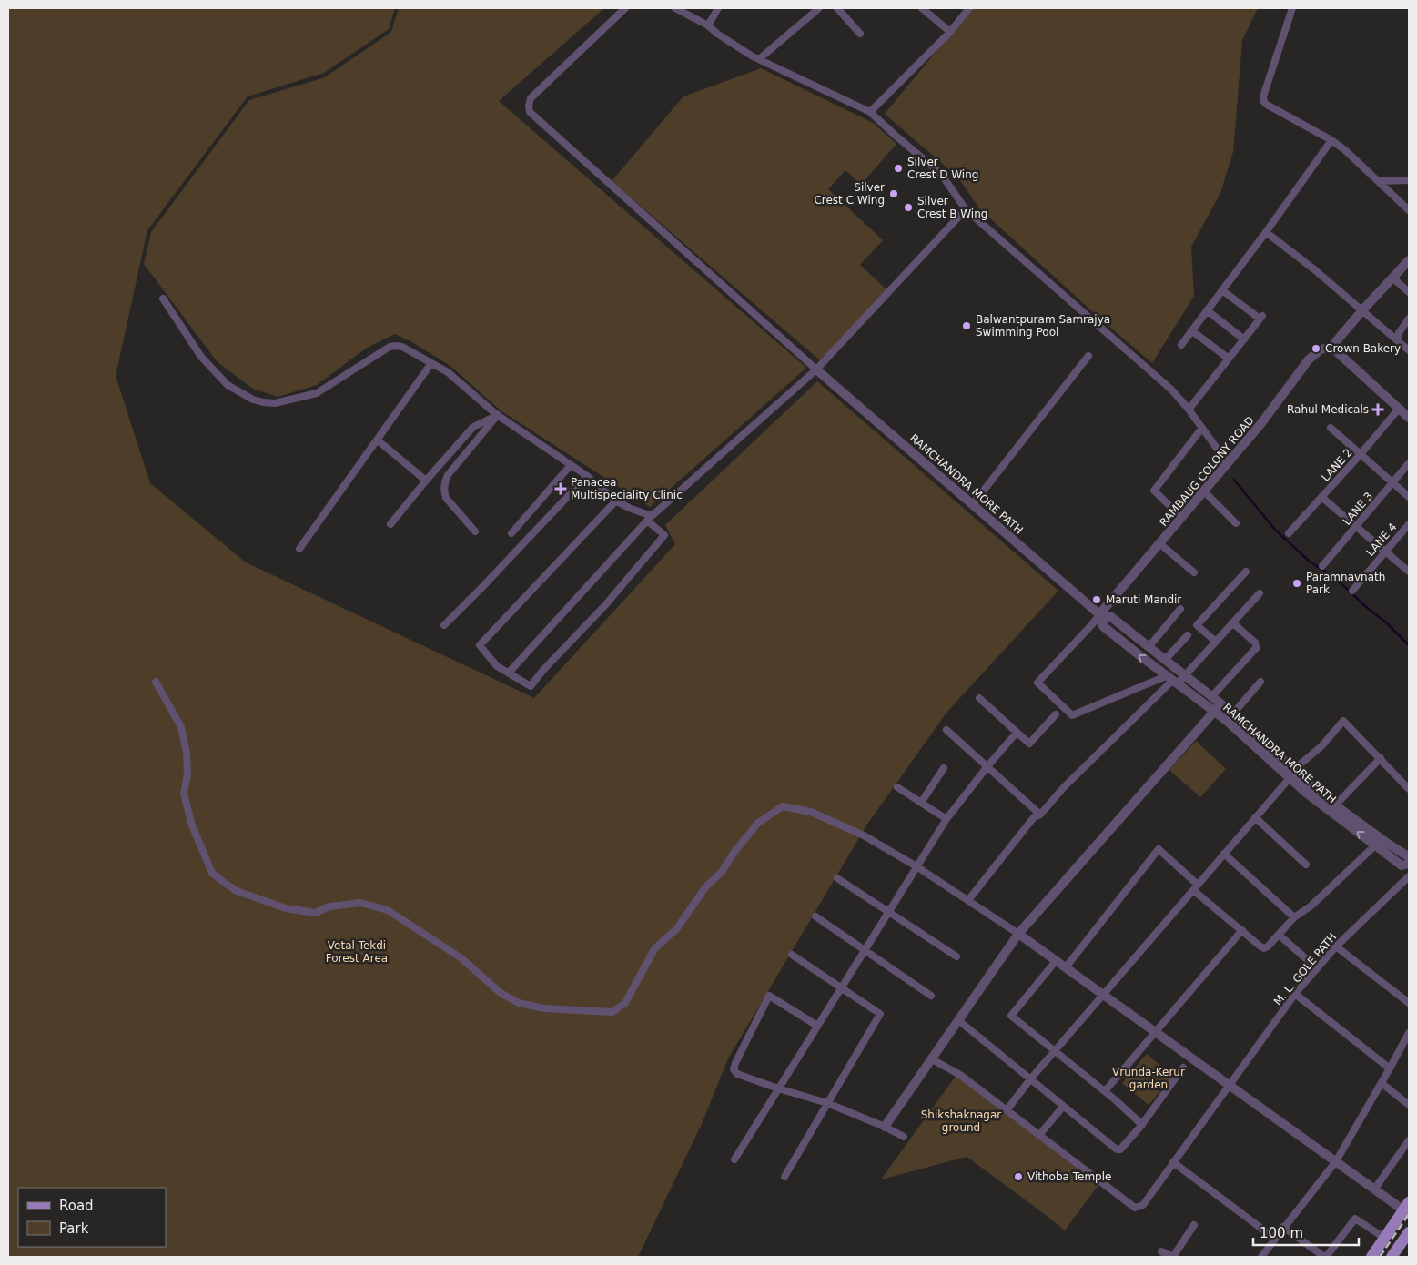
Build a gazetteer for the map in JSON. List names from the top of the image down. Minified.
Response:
{"streets":{"street":["LANE 2","RAMBAUG COLONY ROAD","RAMCHANDRA MORE PATH","LANE 3","LANE 4","M. L. GOLE PATH"]},"crossings":[["RAMBAUG COLONY ROAD","RAMCHANDRA MORE PATH"]],"parks":["Vetal Tekdi Forest Area","Vrunda-Kerur garden","Shikshaknagar ground"],"places":{"other":["Silver Crest D Wing","Silver Crest C Wing","Silver Crest B Wing","Balwantpuram Samrajya Swimming Pool","Crown Bakery","Paramnavnath Park","Maruti Mandir","Vithoba Temple"],"health":["Rahul Medicals","Panacea Multispeciality Clinic"]},"legend":["Road","Park"],"scale_bar":"100 m"}
